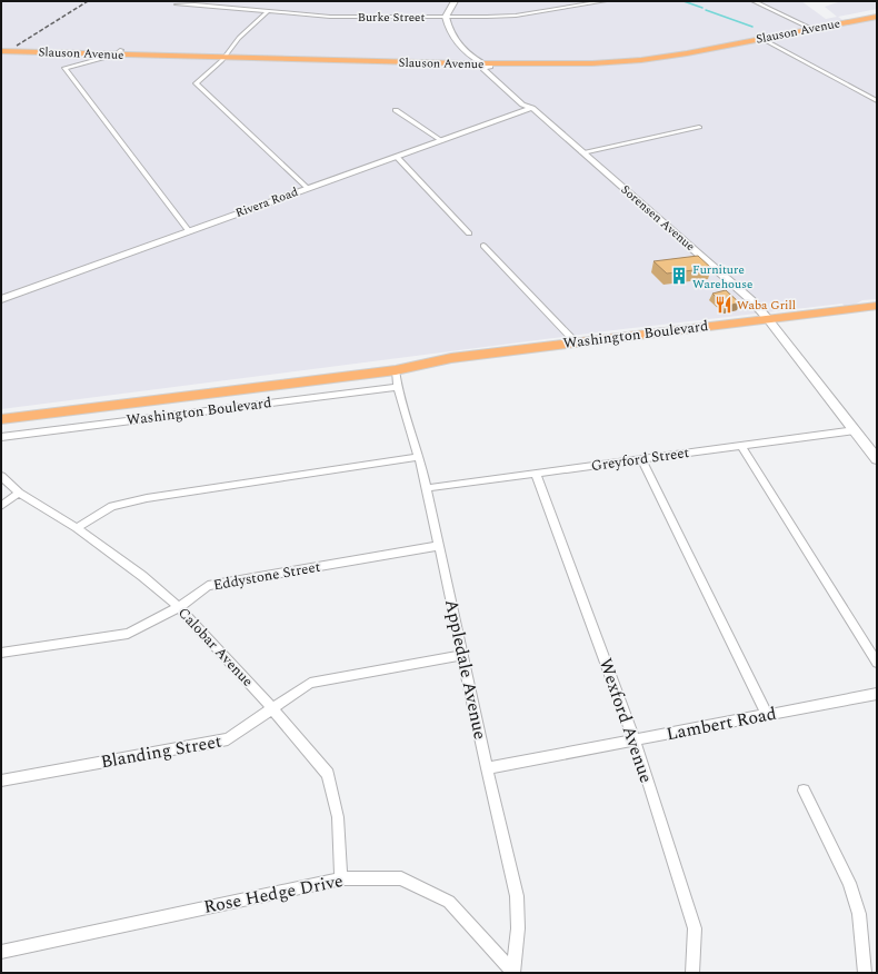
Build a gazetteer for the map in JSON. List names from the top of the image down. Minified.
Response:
{"streets":{"main road":["Slauson Avenue","Washington Boulevard"],"street":["Burke Street","Rivera Road","Sorensen Avenue","Greyford Street","Eddystone Street","Calobar Avenue","Appledale Avenue","Wexford Avenue","Lambert Road","Blanding Street","Rose Hedge Drive"]},"crossings":[["Burke Street","Sorensen Avenue"],["Slauson Avenue","Sorensen Avenue"],["Rivera Road","Sorensen Avenue"],["Sorensen Avenue","Washington Boulevard"],["Sorensen Avenue","Greyford Street"],["Washington Boulevard","Appledale Avenue"],["Greyford Street","Appledale Avenue"],["Greyford Street","Wexford Avenue"],["Eddystone Street","Calobar Avenue"],["Eddystone Street","Appledale Avenue"],["Calobar Avenue","Blanding Street"],["Calobar Avenue","Rose Hedge Drive"],["Appledale Avenue","Lambert Road"],["Appledale Avenue","Blanding Street"],["Appledale Avenue","Rose Hedge Drive"],["Wexford Avenue","Lambert Road"]],"places":{"building":["Furniture Warehouse"],"restaurant":["Waba Grill"]}}
